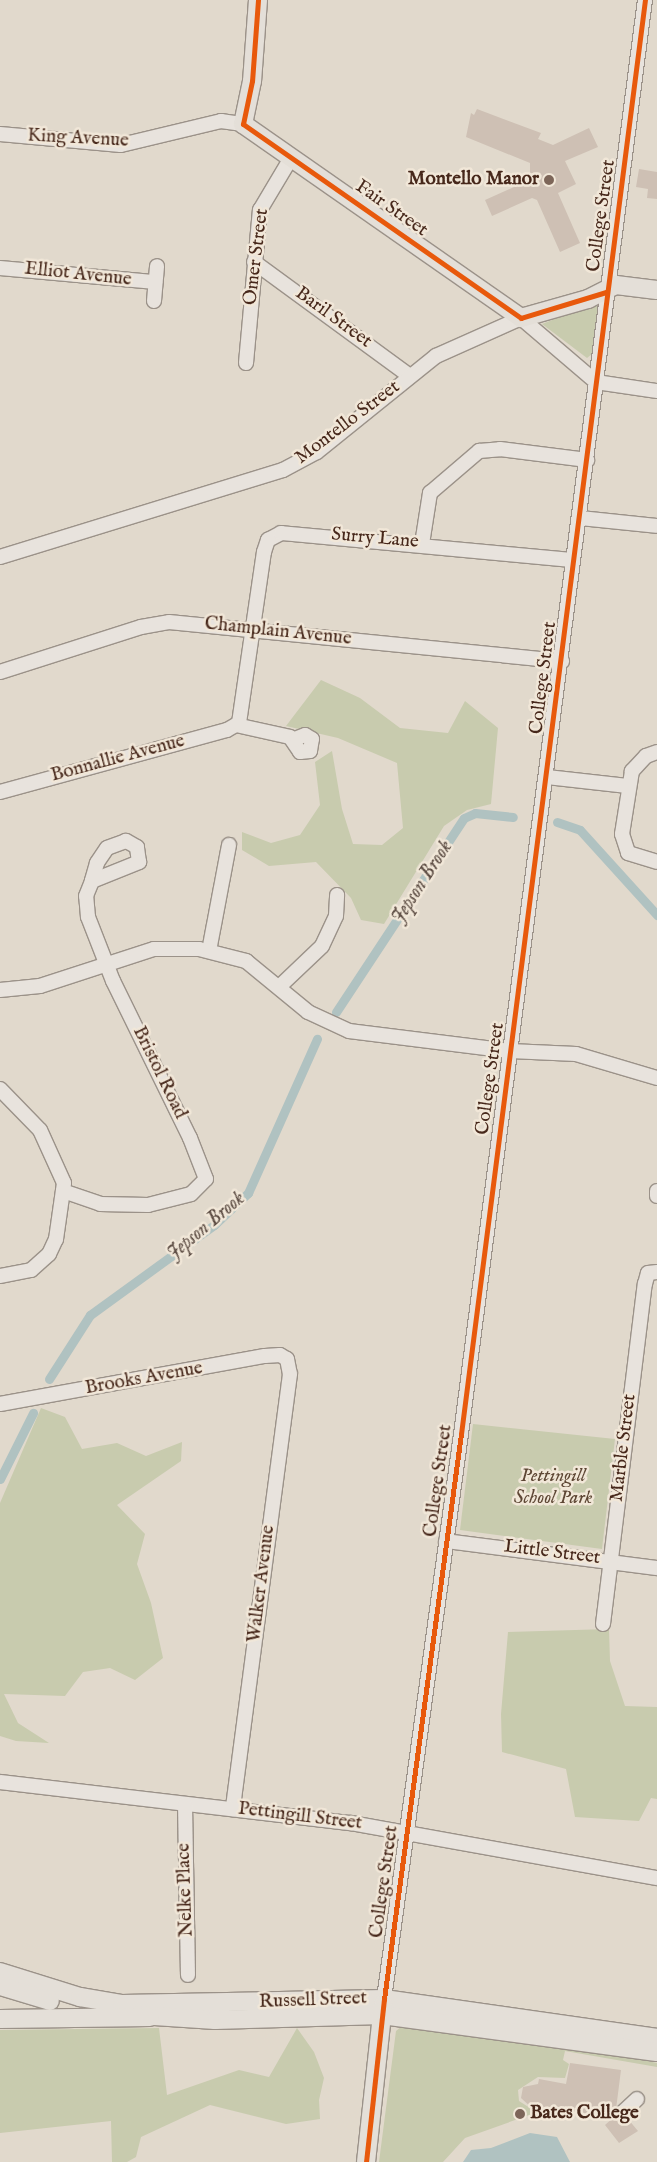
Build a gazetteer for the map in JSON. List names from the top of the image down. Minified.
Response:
{"streets":{"main road":["Fair Street","College Street","Montello Street","Russell Street"],"street":["King Avenue","Omer Street","Elliot Avenue","Baril Street","Surry Lane","Champlain Avenue","Bonnallie Avenue","Bristol Road","Brooks Avenue","Marble Street","Little Street","Walker Avenue","Pettingill Street","Nelke Place"]},"crossings":[["King Avenue","Fair Street"],["Fair Street","College Street"],["Fair Street","Omer Street"],["Fair Street","Montello Street"],["College Street","Montello Street"],["College Street","Surry Lane"],["College Street","Champlain Avenue"],["College Street","Little Street"],["College Street","Pettingill Street"],["College Street","Russell Street"],["Omer Street","Baril Street"],["Baril Street","Montello Street"],["Surry Lane","Champlain Avenue"],["Brooks Avenue","Walker Avenue"],["Marble Street","Little Street"],["Walker Avenue","Pettingill Street"],["Pettingill Street","Nelke Place"]],"water":["Jepson Brook"],"parks":["Pettingill School Park"],"places":["Montello Manor","Bates College"]}
